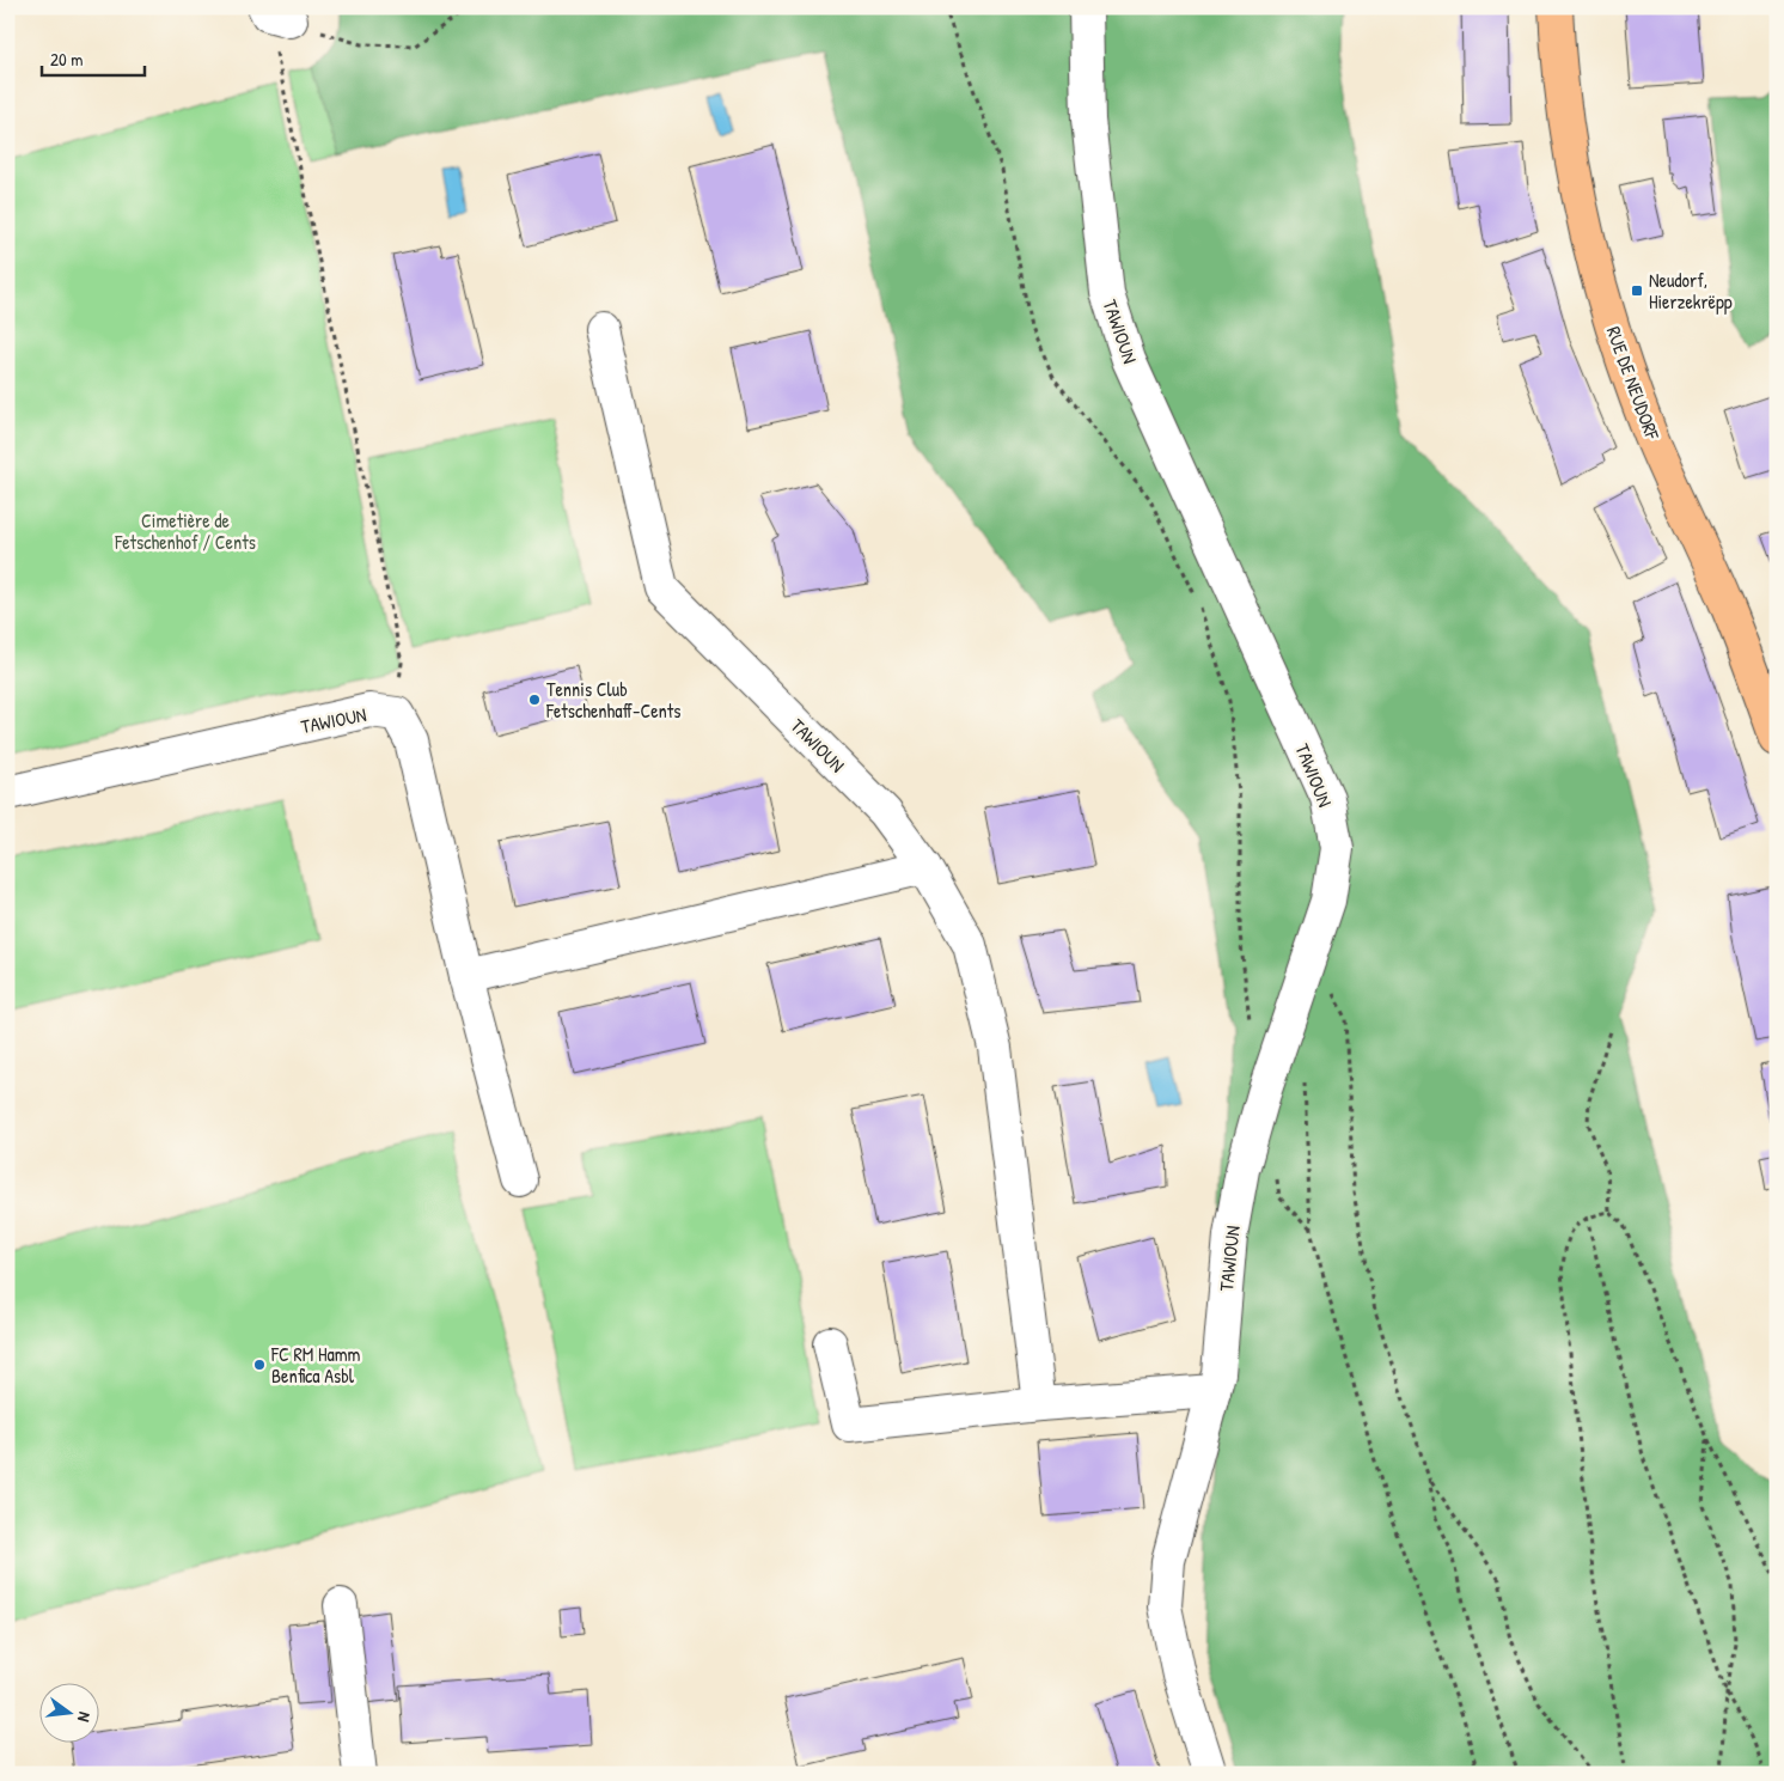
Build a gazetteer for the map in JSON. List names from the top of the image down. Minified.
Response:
{"streets":{"main road":["RUE DE NEUDORF"],"street":["TAWIOUN"]},"parks":["Cimetière de Fetschenhof / Cents"],"places":{"transit":["Neudorf, Hierzekrëpp"],"other":["Tennis Club Fetschenhaff-Cents","FC RM Hamm Benfica Asbl"]},"scale_bar":"20 m","north":"right"}
